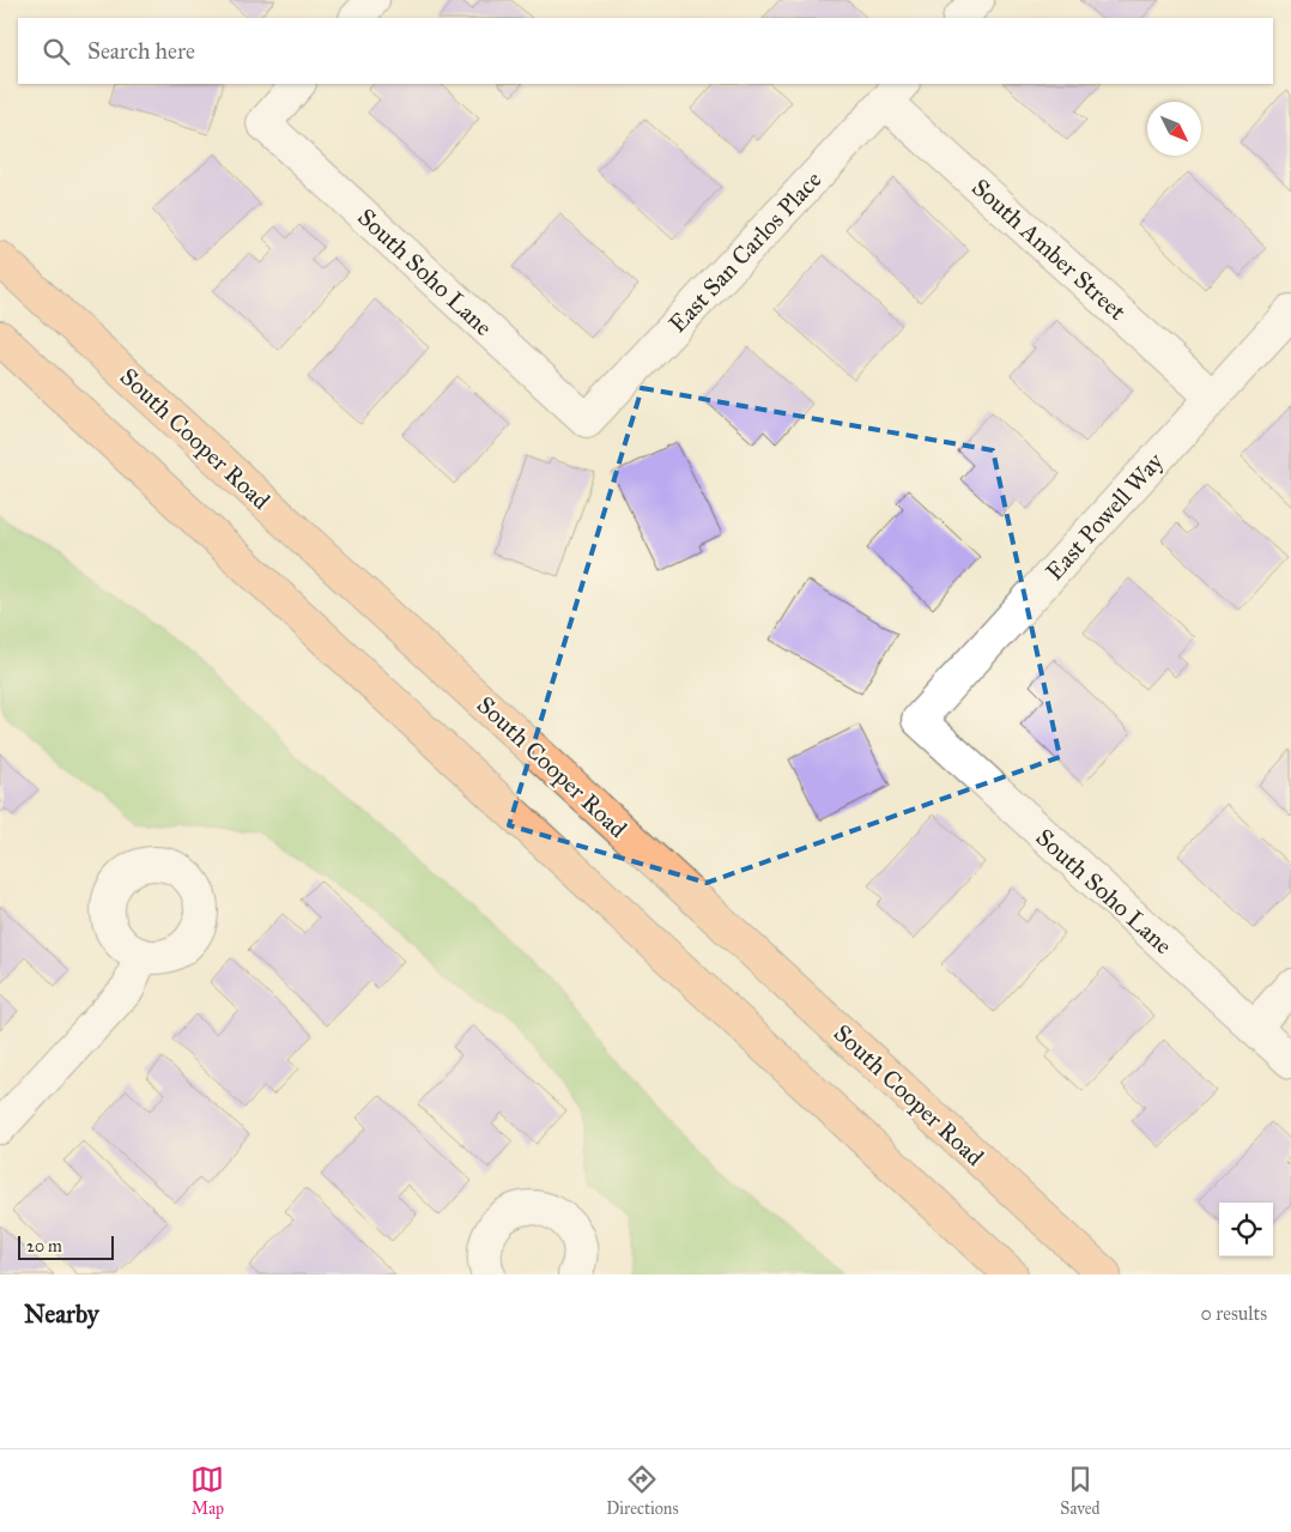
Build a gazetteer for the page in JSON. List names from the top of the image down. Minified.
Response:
{"streets":{"main road":["South Cooper Road"],"street":["South Amber Street","East San Carlos Place","South Soho Lane","East Powell Way"]},"crossings":[["South Amber Street","East San Carlos Place"],["South Amber Street","East Powell Way"],["East San Carlos Place","South Soho Lane"],["South Soho Lane","East Powell Way"]],"scale_bar":"20 m","north":"bottom right","page":{"search":"Search here","scale":"20 m","heading":["Nearby","0 results"],"nav":["Map","Directions","Saved"]}}
